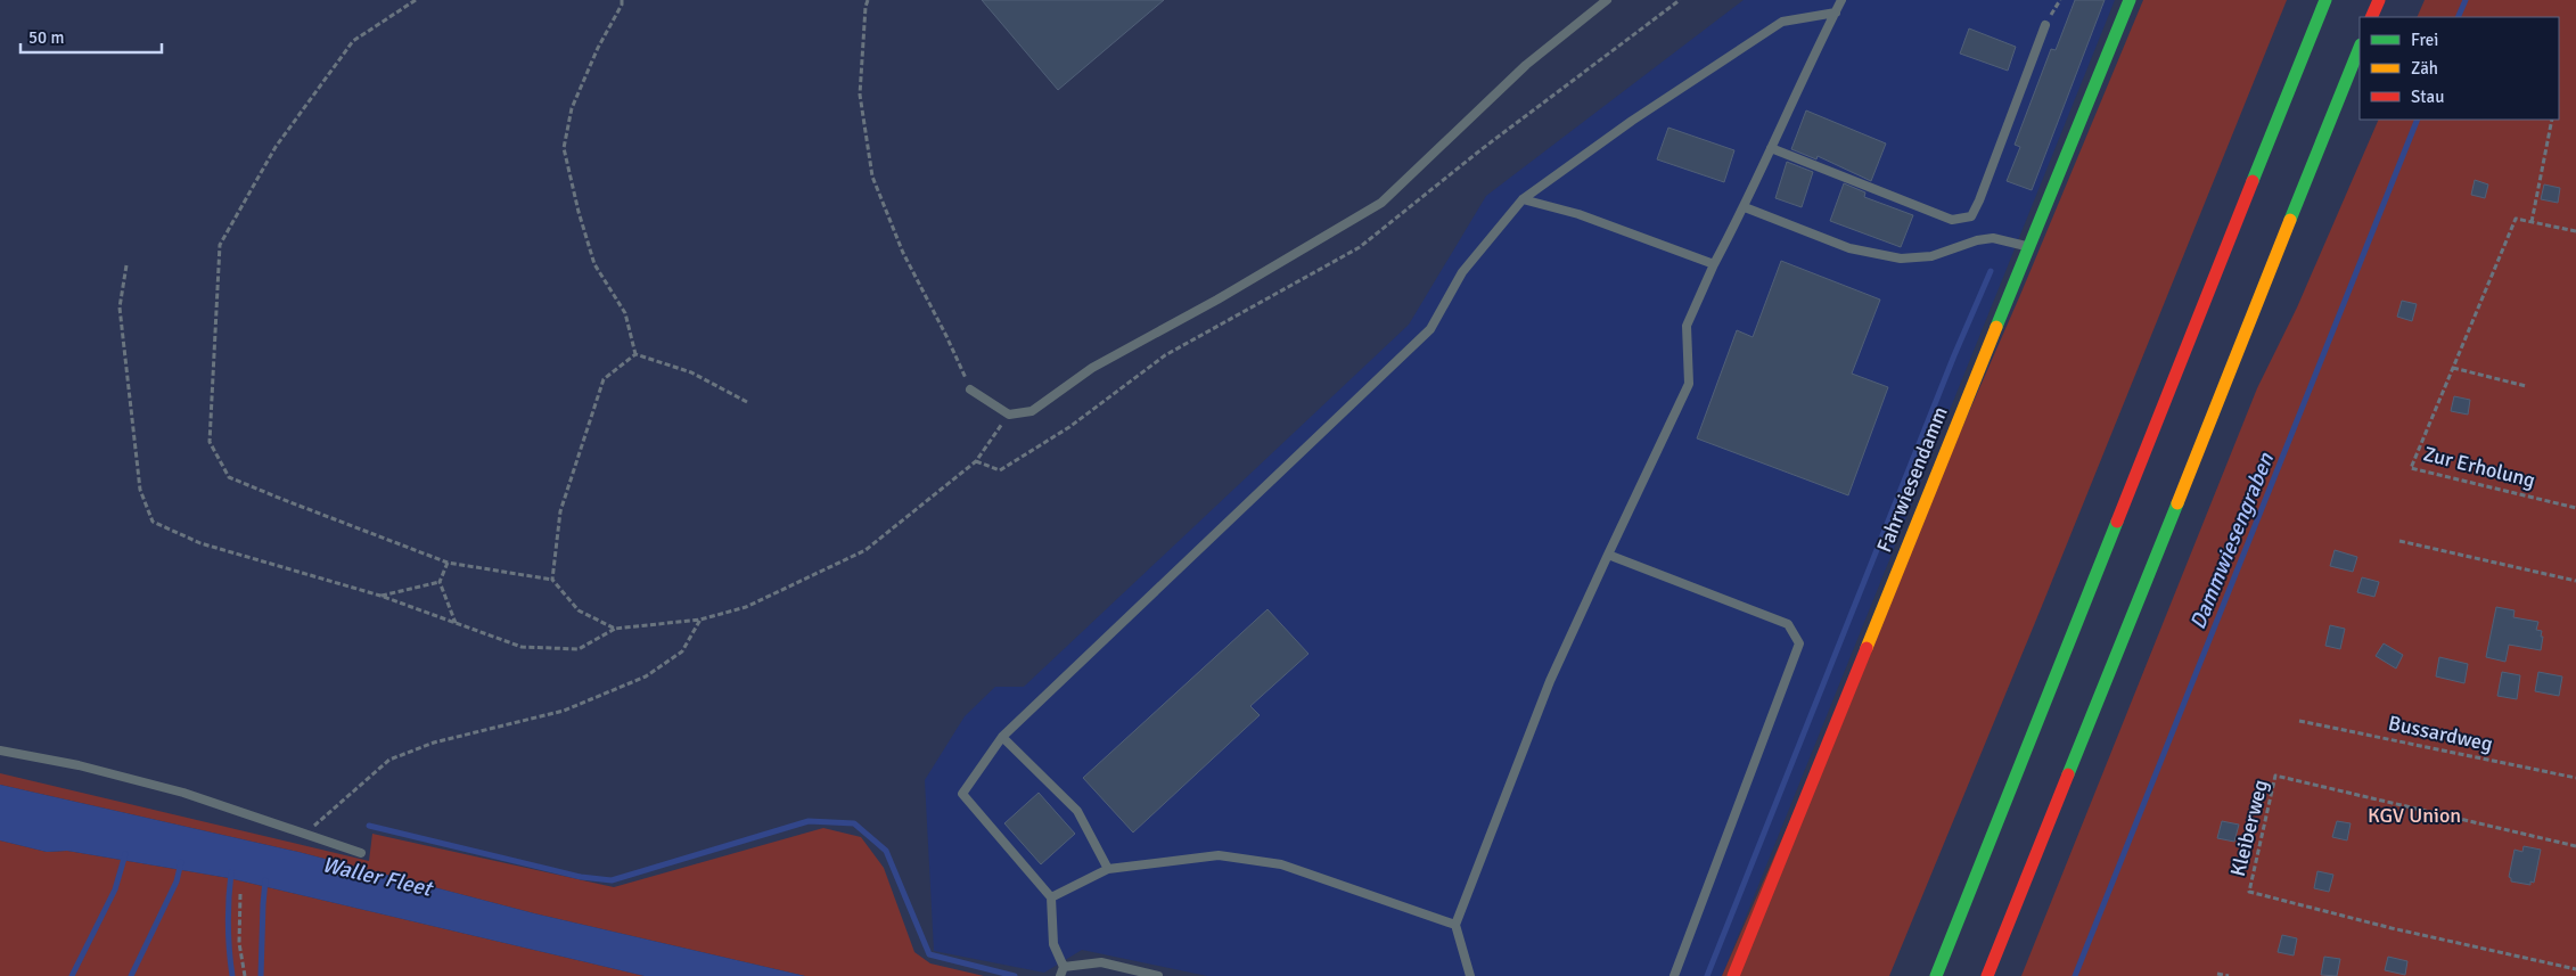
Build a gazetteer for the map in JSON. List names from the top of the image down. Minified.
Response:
{"streets":{"main road":["Fahrwiesendamm"],"path":["Zur Erholung","Bussardweg","Kleiberweg"]},"water":["Dammwiesengraben","Waller Fleet"],"parks":["KGV Union"],"legend":["Frei","Zäh","Stau"],"scale_bar":"50 m"}
